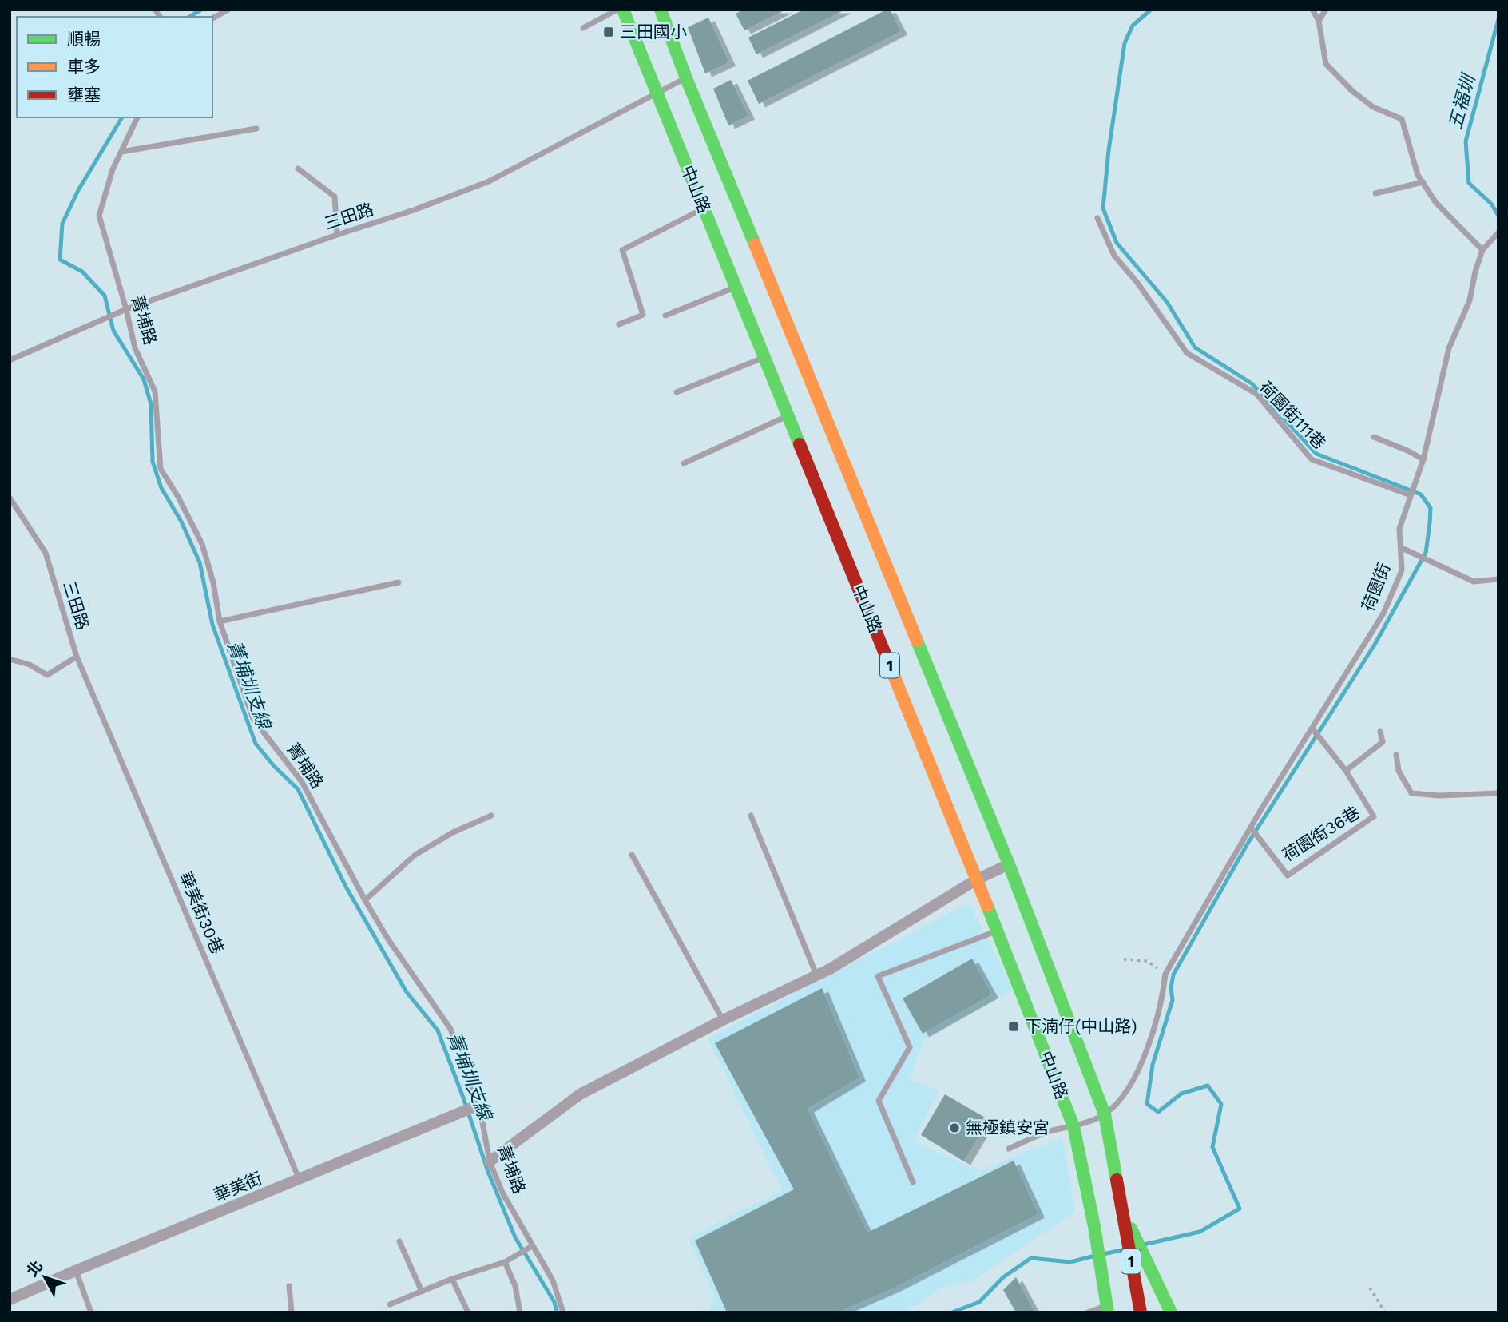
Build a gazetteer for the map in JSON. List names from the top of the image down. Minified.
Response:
{"streets":{"main road":["中山路","1"],"street":["華美街"],"lane":["三田路","菁埔路","荷園街111巷","荷園街","荷園街36巷","華美街30巷"]},"crossings":[["中山路","三田路"],["中山路","荷園街"],["三田路","菁埔路"],["三田路","華美街30巷"],["菁埔路","華美街"],["荷園街111巷","荷園街"],["荷園街","荷園街36巷"],["華美街30巷","華美街"]],"water":["五福圳","菁埔圳支線"],"places":{"transit":["三田國小","下湳仔(中山路)"],"other":["無極鎮安宮"]},"legend":["順暢","車多","壅塞"],"north":"top left"}
